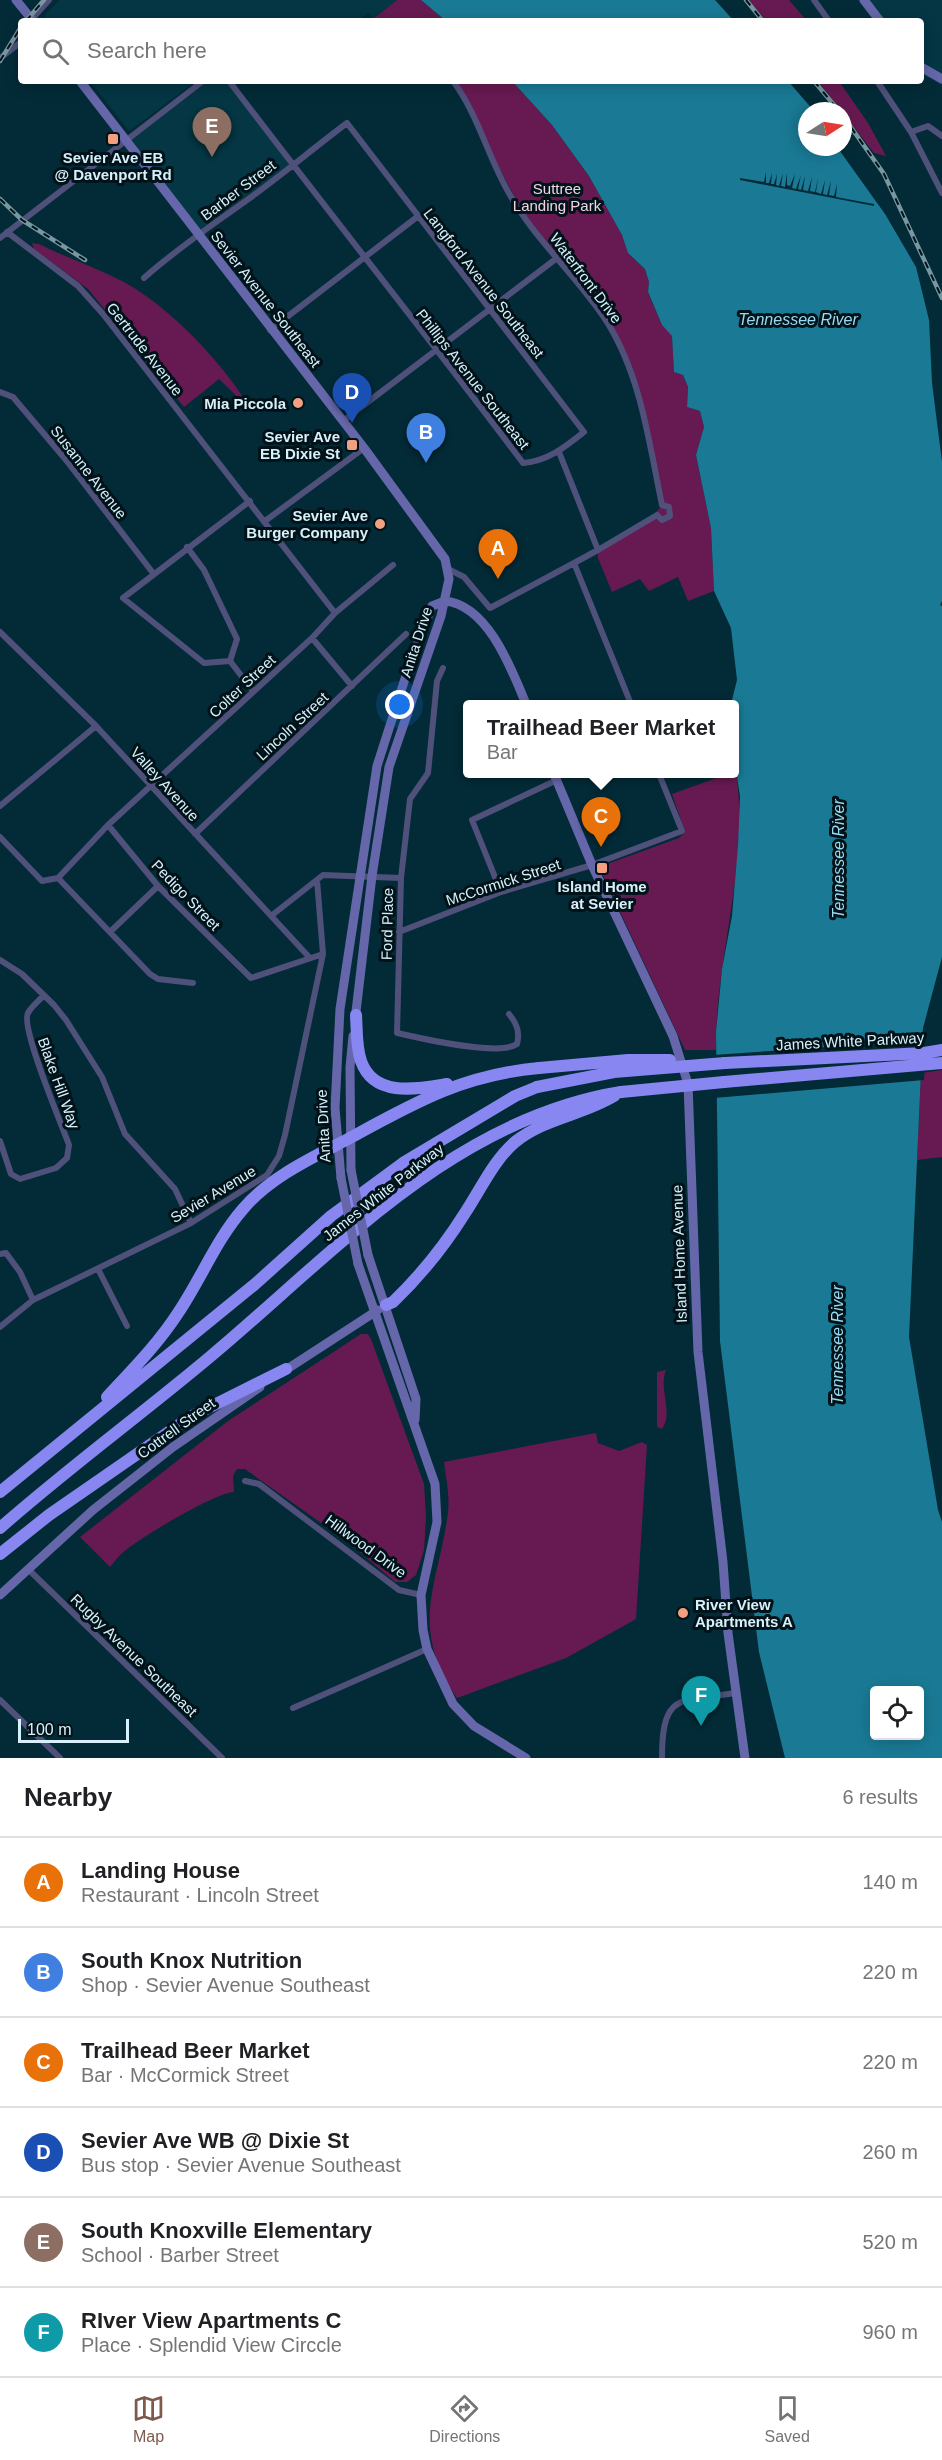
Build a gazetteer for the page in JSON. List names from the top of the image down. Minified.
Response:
{"streets":{"highway":["James White Parkway"],"main road":["Sevier Avenue Southeast","Anita Drive","Island Home Avenue","Cottrell Street"],"street":["Barber Street","Waterfront Drive","Langford Avenue Southeast","Gertrude Avenue","Phillips Avenue Southeast","Susanne Avenue","Colter Street","Lincoln Street","Valley Avenue","McCormick Street","Pedigo Street","Ford Place","Blake Hill Way","Sevier Avenue","Hillwood Drive","Rugby Avenue Southeast"]},"crossings":[["Barber Street","Langford Avenue Southeast"],["Barber Street","Sevier Avenue Southeast"],["Barber Street","Phillips Avenue Southeast"],["Langford Avenue Southeast","Phillips Avenue Southeast"],["Gertrude Avenue","Colter Street"],["Anita Drive","Cottrell Street"],["Anita Drive","Hillwood Drive"],["Colter Street","Valley Avenue"],["Colter Street","Pedigo Street"],["Lincoln Street","Valley Avenue"],["Valley Avenue","Pedigo Street"],["McCormick Street","Ford Place"],["McCormick Street","Island Home Avenue"],["Cottrell Street","Rugby Avenue Southeast"]],"water":["Tennessee River"],"parks":["Suttree Landing Park"],"places":{"transit":["Sevier Ave EB @ Davenport Rd","Sevier Ave EB Dixie St","Island Home at Sevier"],"other":["Mia Piccola","Sevier Ave Burger Company","River View Apartments A"]},"scale_bar":"100 m","north":"right","page":{"search":"Search here","pins":["E","D","B","A","C","F"],"popup":["Trailhead Beer Market","Bar"],"scale":"100 m","heading":["Nearby","6 results"],"list":[{"mark":"A","name":"Landing House","note":"Restaurant · Lincoln Street","value":"140 m"},{"mark":"B","name":"South Knox Nutrition","note":"Shop · Sevier Avenue Southeast","value":"220 m"},{"mark":"C","name":"Trailhead Beer Market","note":"Bar · McCormick Street","value":"220 m"},{"mark":"D","name":"Sevier Ave WB @ Dixie St","note":"Bus stop · Sevier Avenue Southeast","value":"260 m"},{"mark":"E","name":"South Knoxville Elementary","note":"School · Barber Street","value":"520 m"},{"mark":"F","name":"RIver View Apartments C","note":"Place · Splendid View Circcle","value":"960 m"}],"nav":["Map","Directions","Saved"]}}
